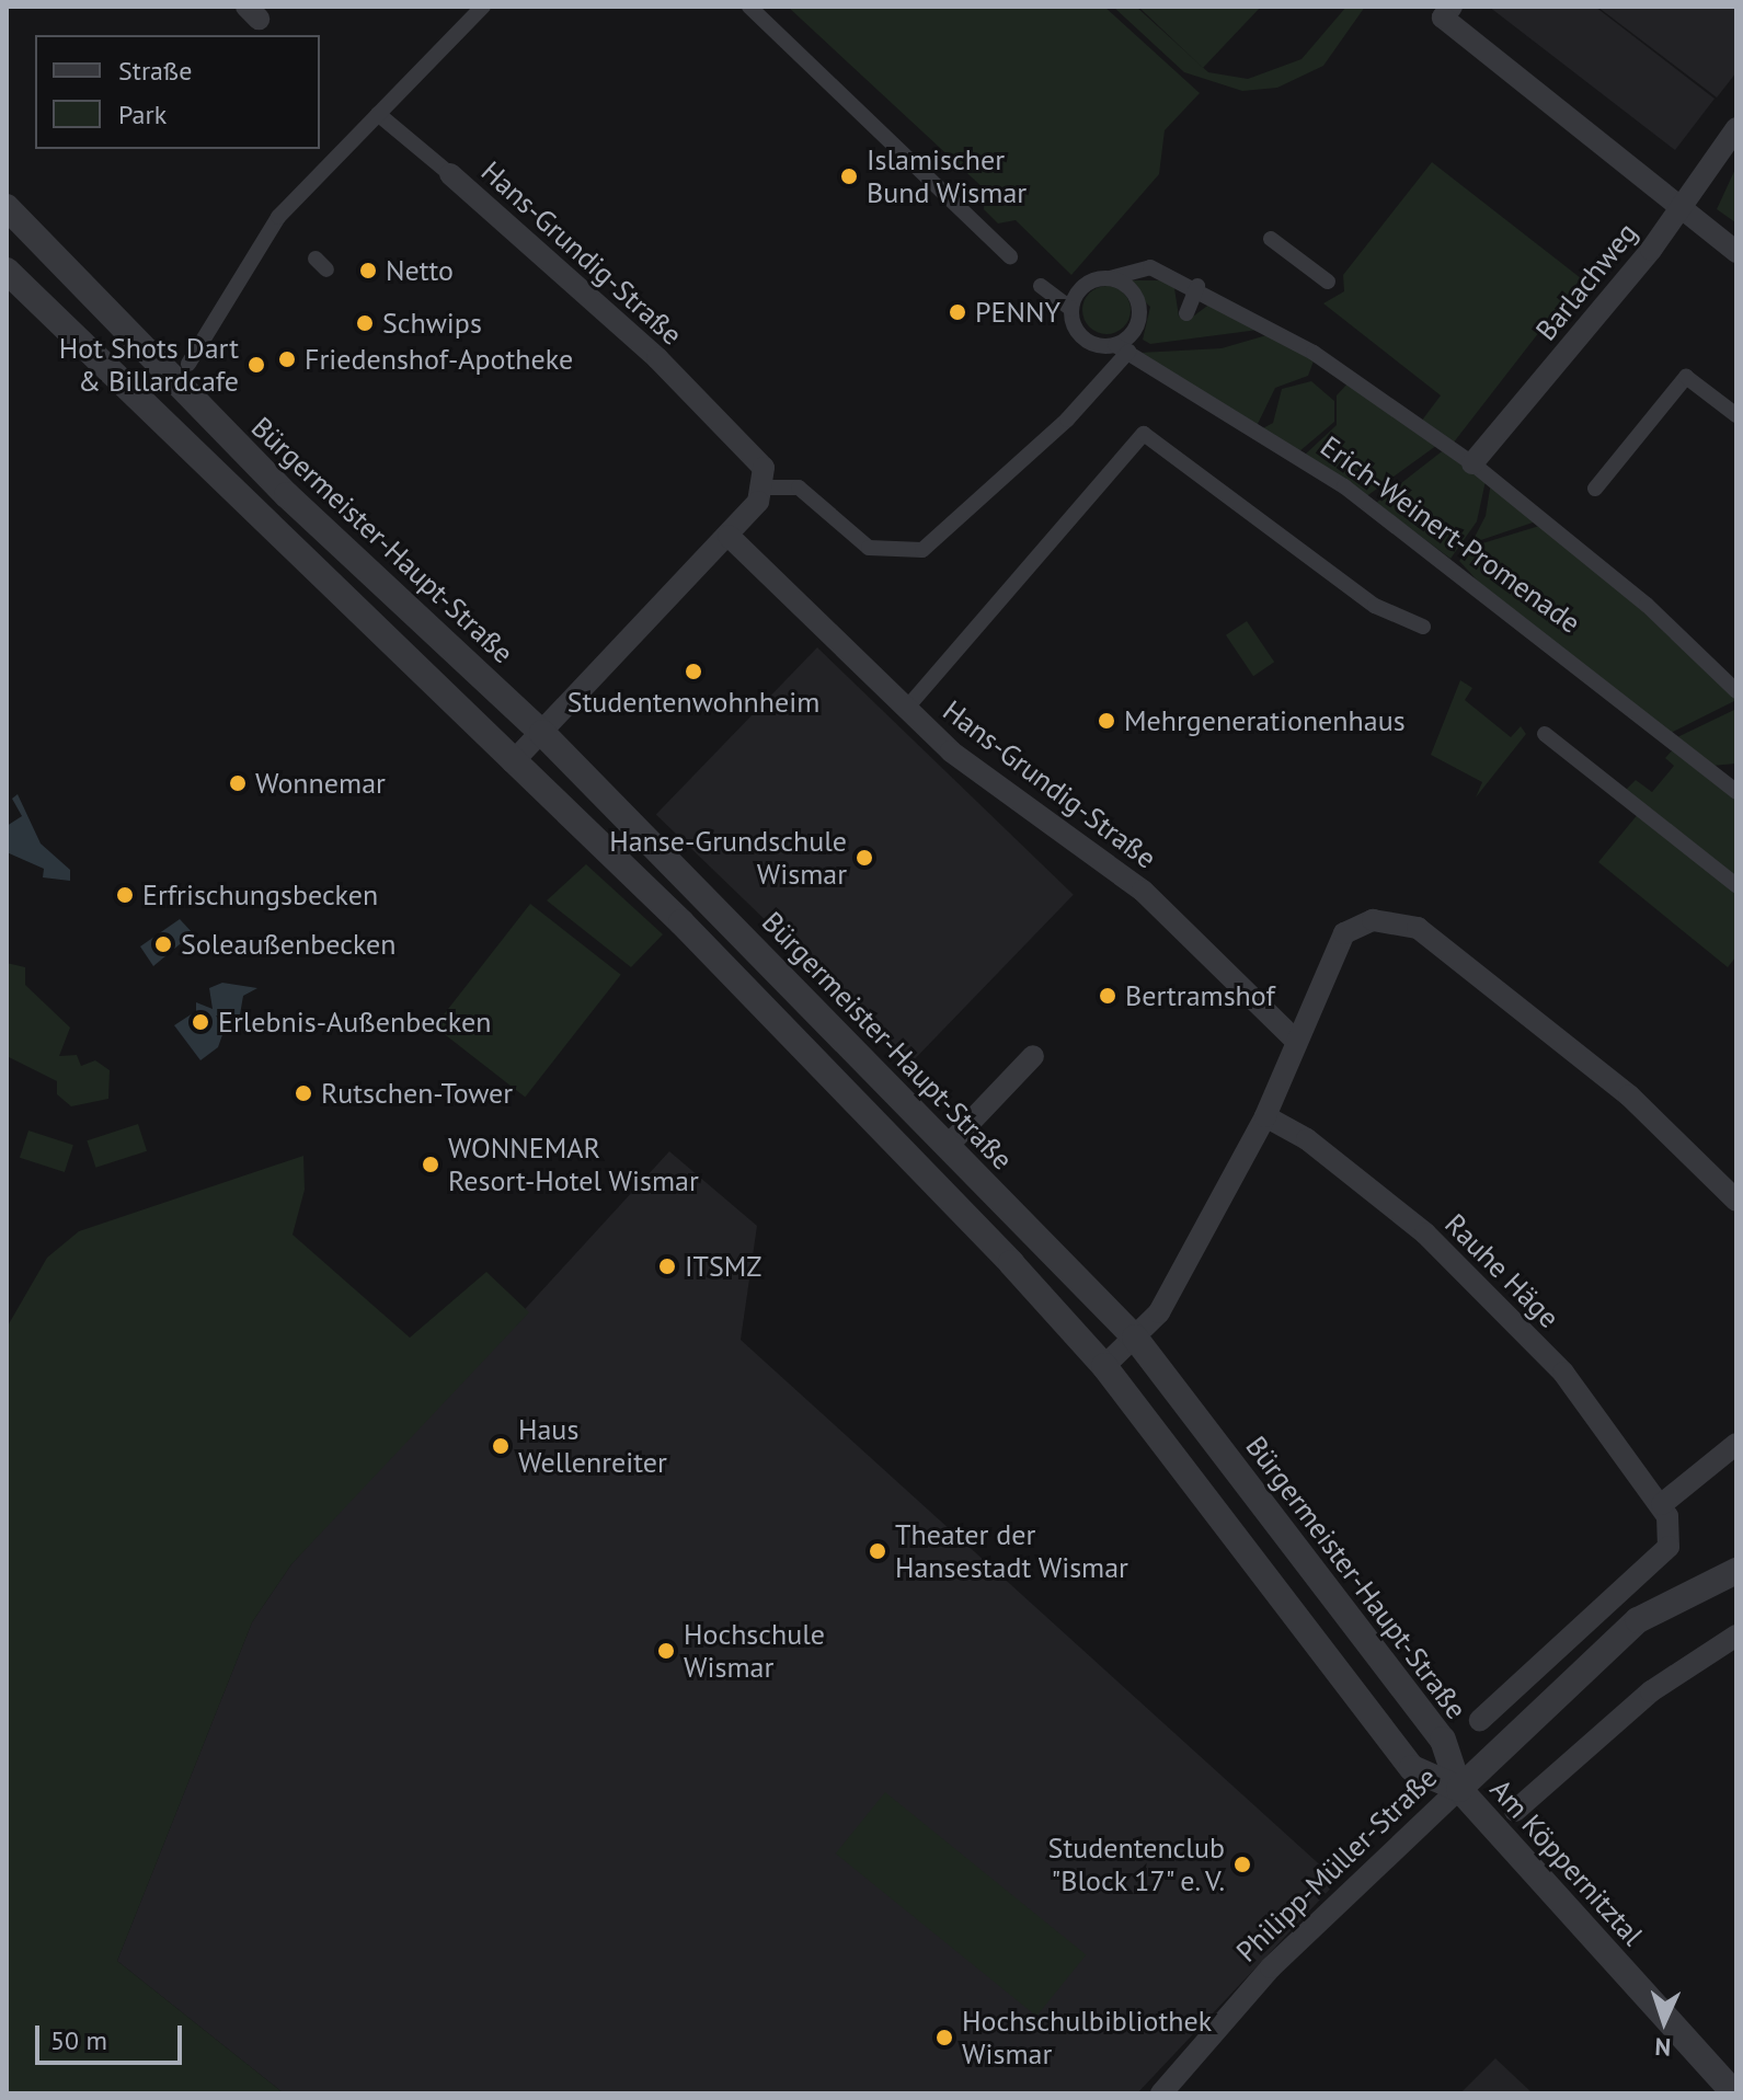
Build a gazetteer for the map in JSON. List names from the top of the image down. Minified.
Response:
{"streets":{"street":["Hans-Grundig-Straße","Barlachweg","Erich-Weinert-Promenade","Bürgermeister-Haupt-Straße","Rauhe Häge","Am Köppernitztal","Philipp-Müller-Straße"]},"crossings":[["Bürgermeister-Haupt-Straße","Am Köppernitztal"],["Bürgermeister-Haupt-Straße","Philipp-Müller-Straße"],["Am Köppernitztal","Philipp-Müller-Straße"]],"places":["Islamischer Bund Wismar","Netto","PENNY","Schwips","Friedenshof-Apotheke","Hot Shots Dart & Billardcafe","Studentenwohnheim","Mehrgenerationenhaus","Wonnemar","Hanse-Grundschule Wismar","Erfrischungsbecken","Soleaußenbecken","Bertramshof","Erlebnis-Außenbecken","Rutschen-Tower","WONNEMAR Resort-Hotel Wismar","ITSMZ","Haus Wellenreiter","Theater der Hansestadt Wismar","Hochschule Wismar","Studentenclub \"Block 17\" e. V.","Hochschulbibliothek Wismar"],"legend":["Straße","Park"],"scale_bar":"50 m","north":"bottom"}
